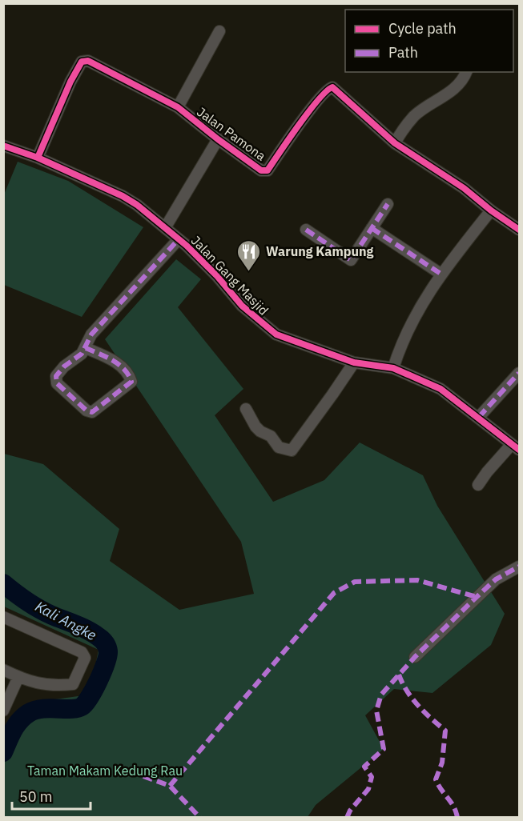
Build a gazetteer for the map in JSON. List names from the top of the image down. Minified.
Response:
{"streets":{"street":["Jalan Pamona","Jalan Gang Masjid"]},"crossings":[["Jalan Pamona","Jalan Gang Masjid"]],"water":["Kali Angke"],"parks":["Taman Makam Kedung Rau"],"places":{"restaurant":["Warung Kampung"]},"legend":["Cycle path","Path"],"scale_bar":"50 m"}
